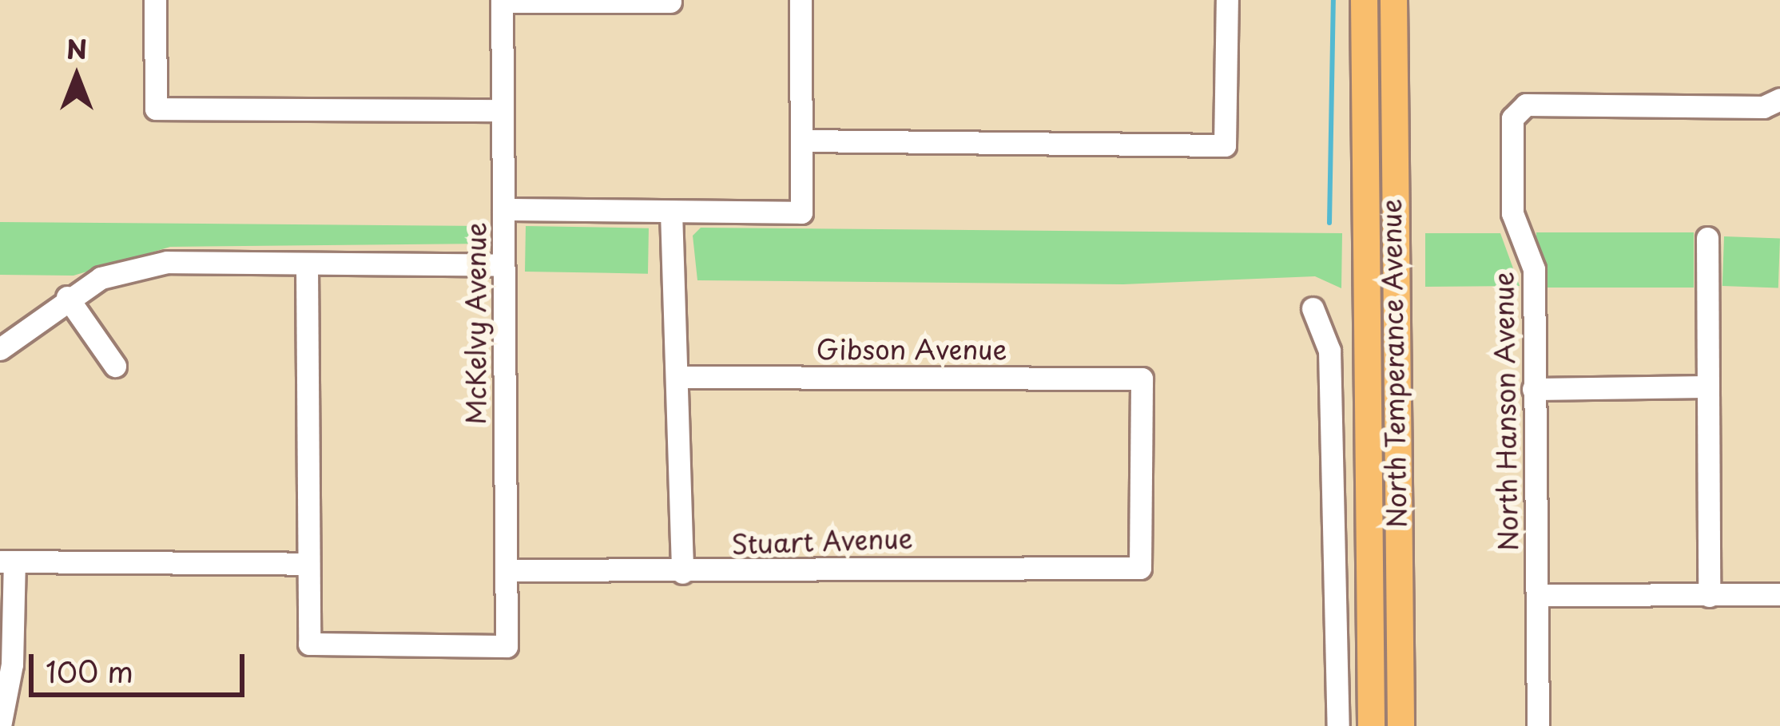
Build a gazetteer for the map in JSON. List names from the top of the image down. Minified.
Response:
{"streets":{"main road":["North Temperance Avenue"],"street":["McKelvy Avenue","Gibson Avenue","North Hanson Avenue","Stuart Avenue"]},"crossings":[["McKelvy Avenue","Stuart Avenue"],["Gibson Avenue","Stuart Avenue"]],"scale_bar":"100 m","north":"top"}
